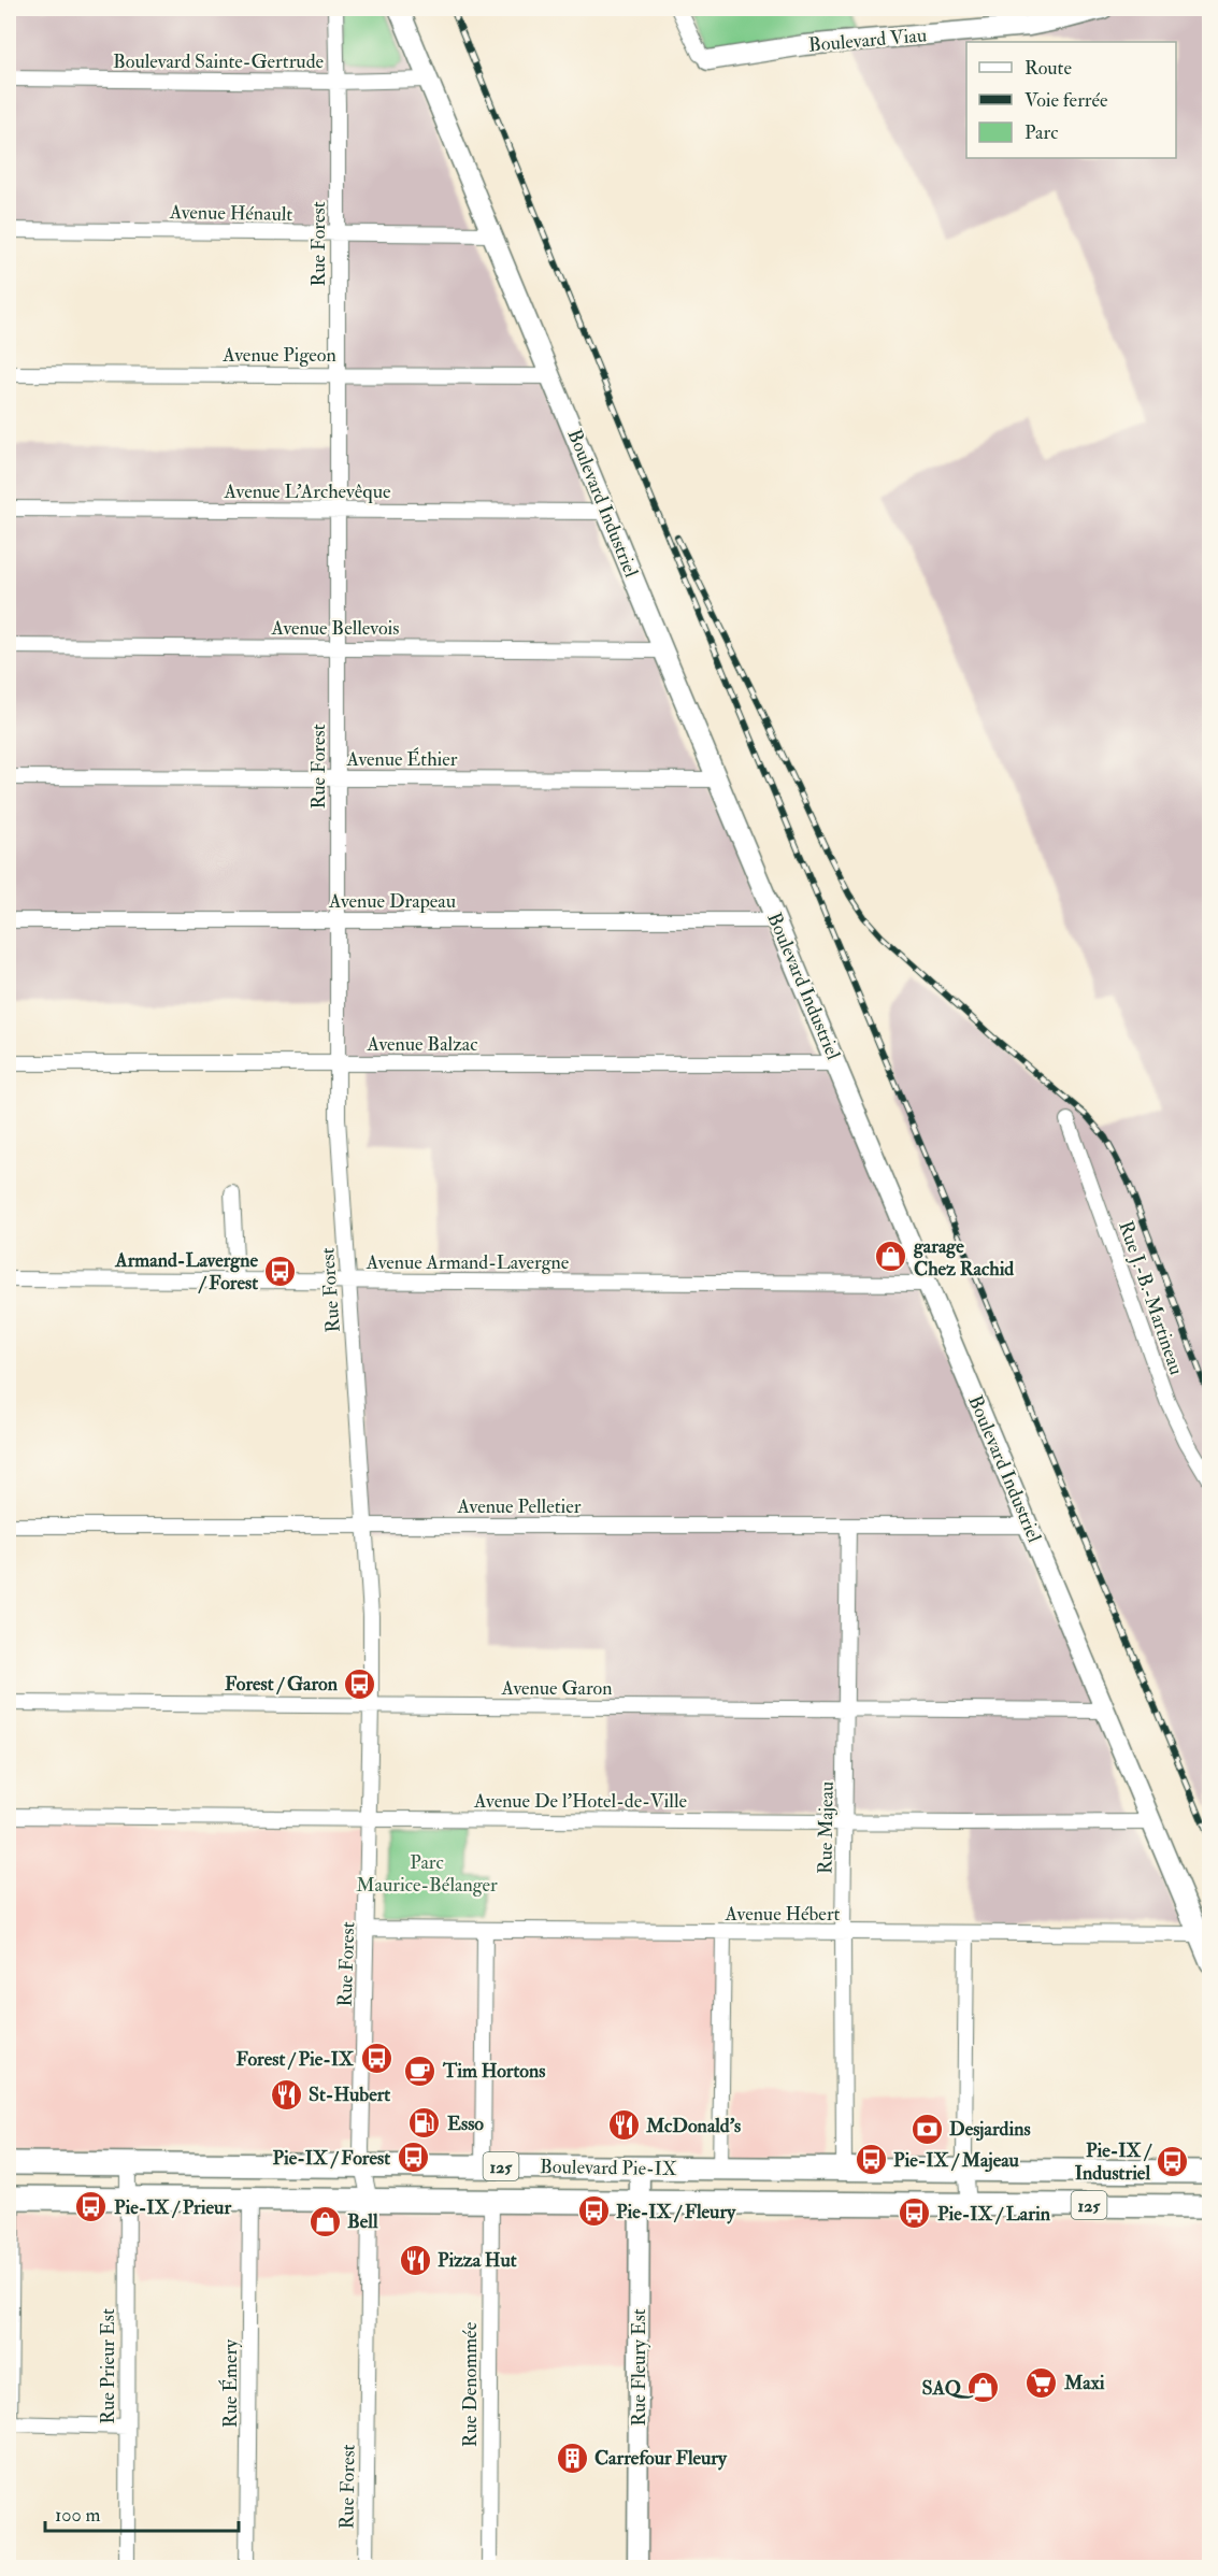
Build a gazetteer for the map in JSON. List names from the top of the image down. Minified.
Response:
{"streets":{"main road":["125","Boulevard Pie-IX"],"street":["Boulevard Viau","Boulevard Sainte-Gertrude","Avenue Hénault","Rue Forest","Avenue Pigeon","Avenue L'Archevêque","Boulevard Industriel","Avenue Bellevois","Avenue Éthier","Avenue Drapeau","Avenue Balzac","Avenue Armand-Lavergne","Rue J.-B.-Martineau","Avenue Pelletier","Avenue Garon","Avenue De l'Hotel-de-Ville","Rue Majeau","Avenue Hébert","Rue Prieur Est","Rue Fleury Est","Rue Émery","Rue Denommée"]},"crossings":[["Boulevard Sainte-Gertrude","Rue Forest"],["Boulevard Sainte-Gertrude","Boulevard Industriel"],["Avenue Hénault","Rue Forest"],["Avenue Hénault","Boulevard Industriel"],["Rue Forest","Avenue Pigeon"],["Rue Forest","Avenue L'Archevêque"],["Rue Forest","Avenue Bellevois"],["Rue Forest","Avenue Éthier"],["Rue Forest","Avenue Drapeau"],["Rue Forest","Avenue Balzac"],["Rue Forest","Avenue Armand-Lavergne"],["Rue Forest","Avenue Pelletier"],["Rue Forest","Avenue Garon"],["Rue Forest","Avenue De l'Hotel-de-Ville"],["Rue Forest","Avenue Hébert"],["Rue Forest","Boulevard Pie-IX"],["Avenue Pigeon","Boulevard Industriel"],["Avenue L'Archevêque","Boulevard Industriel"],["Boulevard Industriel","Avenue Bellevois"],["Boulevard Industriel","Avenue Éthier"],["Boulevard Industriel","Avenue Drapeau"],["Boulevard Industriel","Avenue Balzac"],["Boulevard Industriel","Avenue Armand-Lavergne"],["Boulevard Industriel","Avenue Pelletier"],["Boulevard Industriel","Avenue Garon"],["Boulevard Industriel","Avenue De l'Hotel-de-Ville"],["Boulevard Industriel","Avenue Hébert"],["Avenue Pelletier","Rue Majeau"],["Avenue Garon","Rue Majeau"],["Avenue De l'Hotel-de-Ville","Rue Majeau"],["Rue Majeau","Avenue Hébert"],["Rue Majeau","Boulevard Pie-IX"],["Boulevard Pie-IX","Rue Prieur Est"],["Boulevard Pie-IX","Rue Fleury Est"],["Boulevard Pie-IX","Rue Émery"],["Boulevard Pie-IX","Rue Denommée"]],"parks":["Parc Maurice-Bélanger"],"places":{"shop":["garage Chez Rachid","Bell","SAQ"],"bus stop":["Armand-Lavergne / Forest","Forest / Garon","Forest / Pie-IX","Pie-IX / Forest","Pie-IX / Majeau","Pie-IX / Industriel","Pie-IX / Prieur","Pie-IX / Fleury","Pie-IX / Larin"],"cafe":["Tim Hortons"],"restaurant":["St-Hubert","McDonald's","Pizza Hut"],"fuel station":["Esso"],"bank":["Desjardins"],"supermarket":["Maxi"],"building":["Carrefour Fleury"]},"legend":["Route","Voie ferrée","Parc"],"scale_bar":"100 m"}
